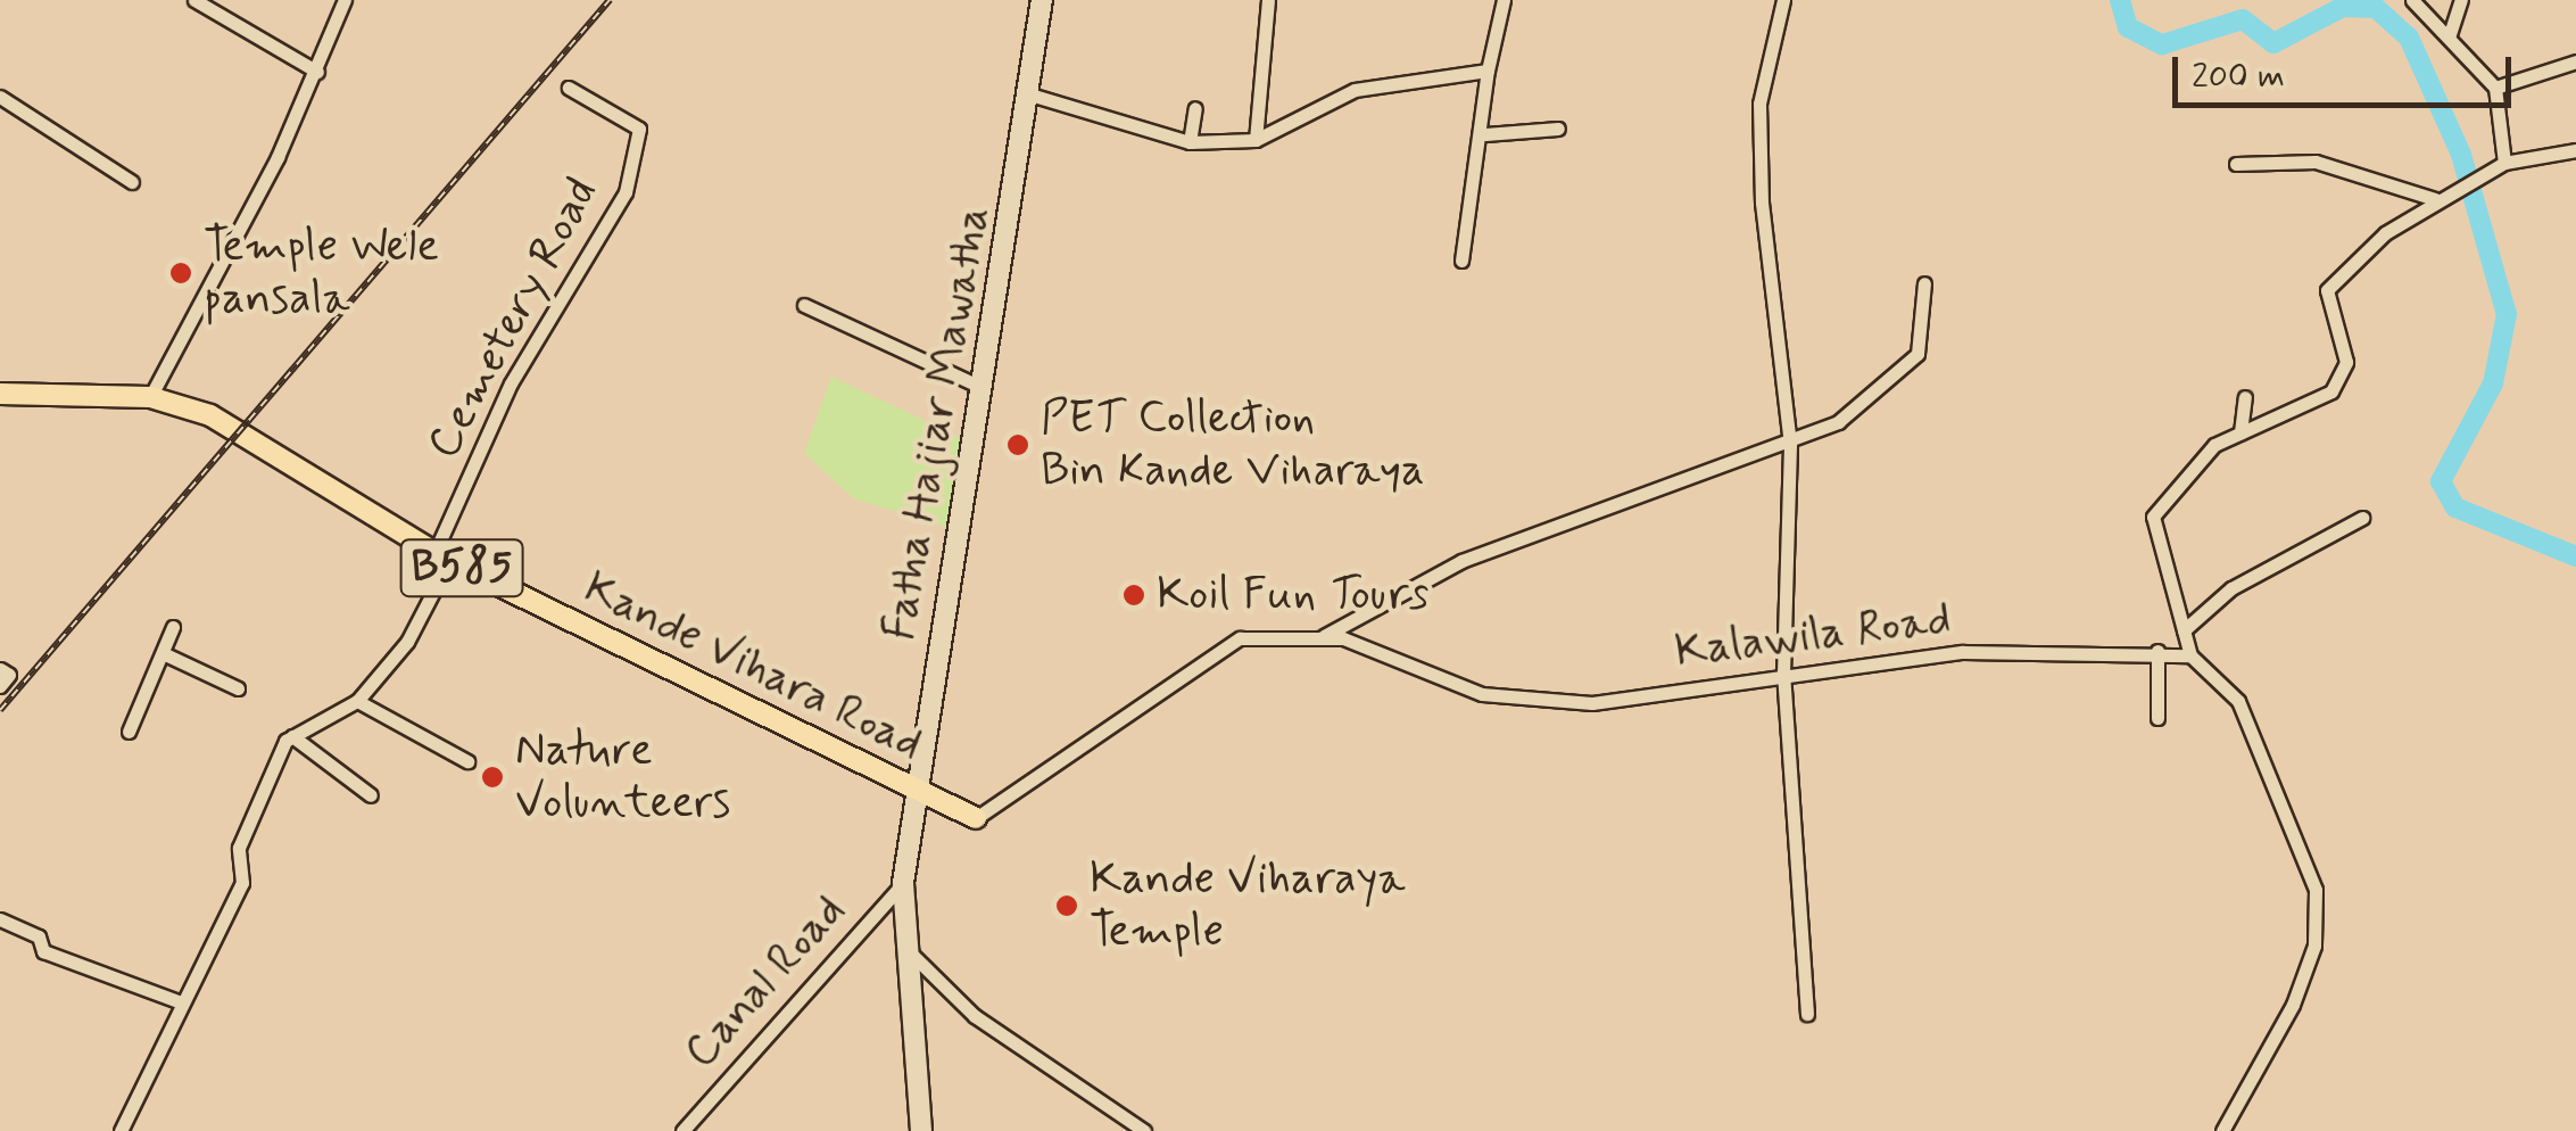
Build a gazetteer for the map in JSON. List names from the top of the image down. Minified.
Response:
{"streets":{"main road":["B585","Kande Vihara Road"],"street":["Cemetery Road","Fatha Hajiar Mawatha","Kalawila Road","Canal Road"]},"crossings":[["Cemetery Road","Kande Vihara Road"],["Fatha Hajiar Mawatha","Kande Vihara Road"],["Fatha Hajiar Mawatha","Canal Road"],["Kalawila Road","Kande Vihara Road"]],"places":["Temple Wele pansala","PET Collection Bin Kande Viharaya","Koil Fun Tours","Nature Volunteers","Kande Viharaya Temple"],"scale_bar":"200 m"}
